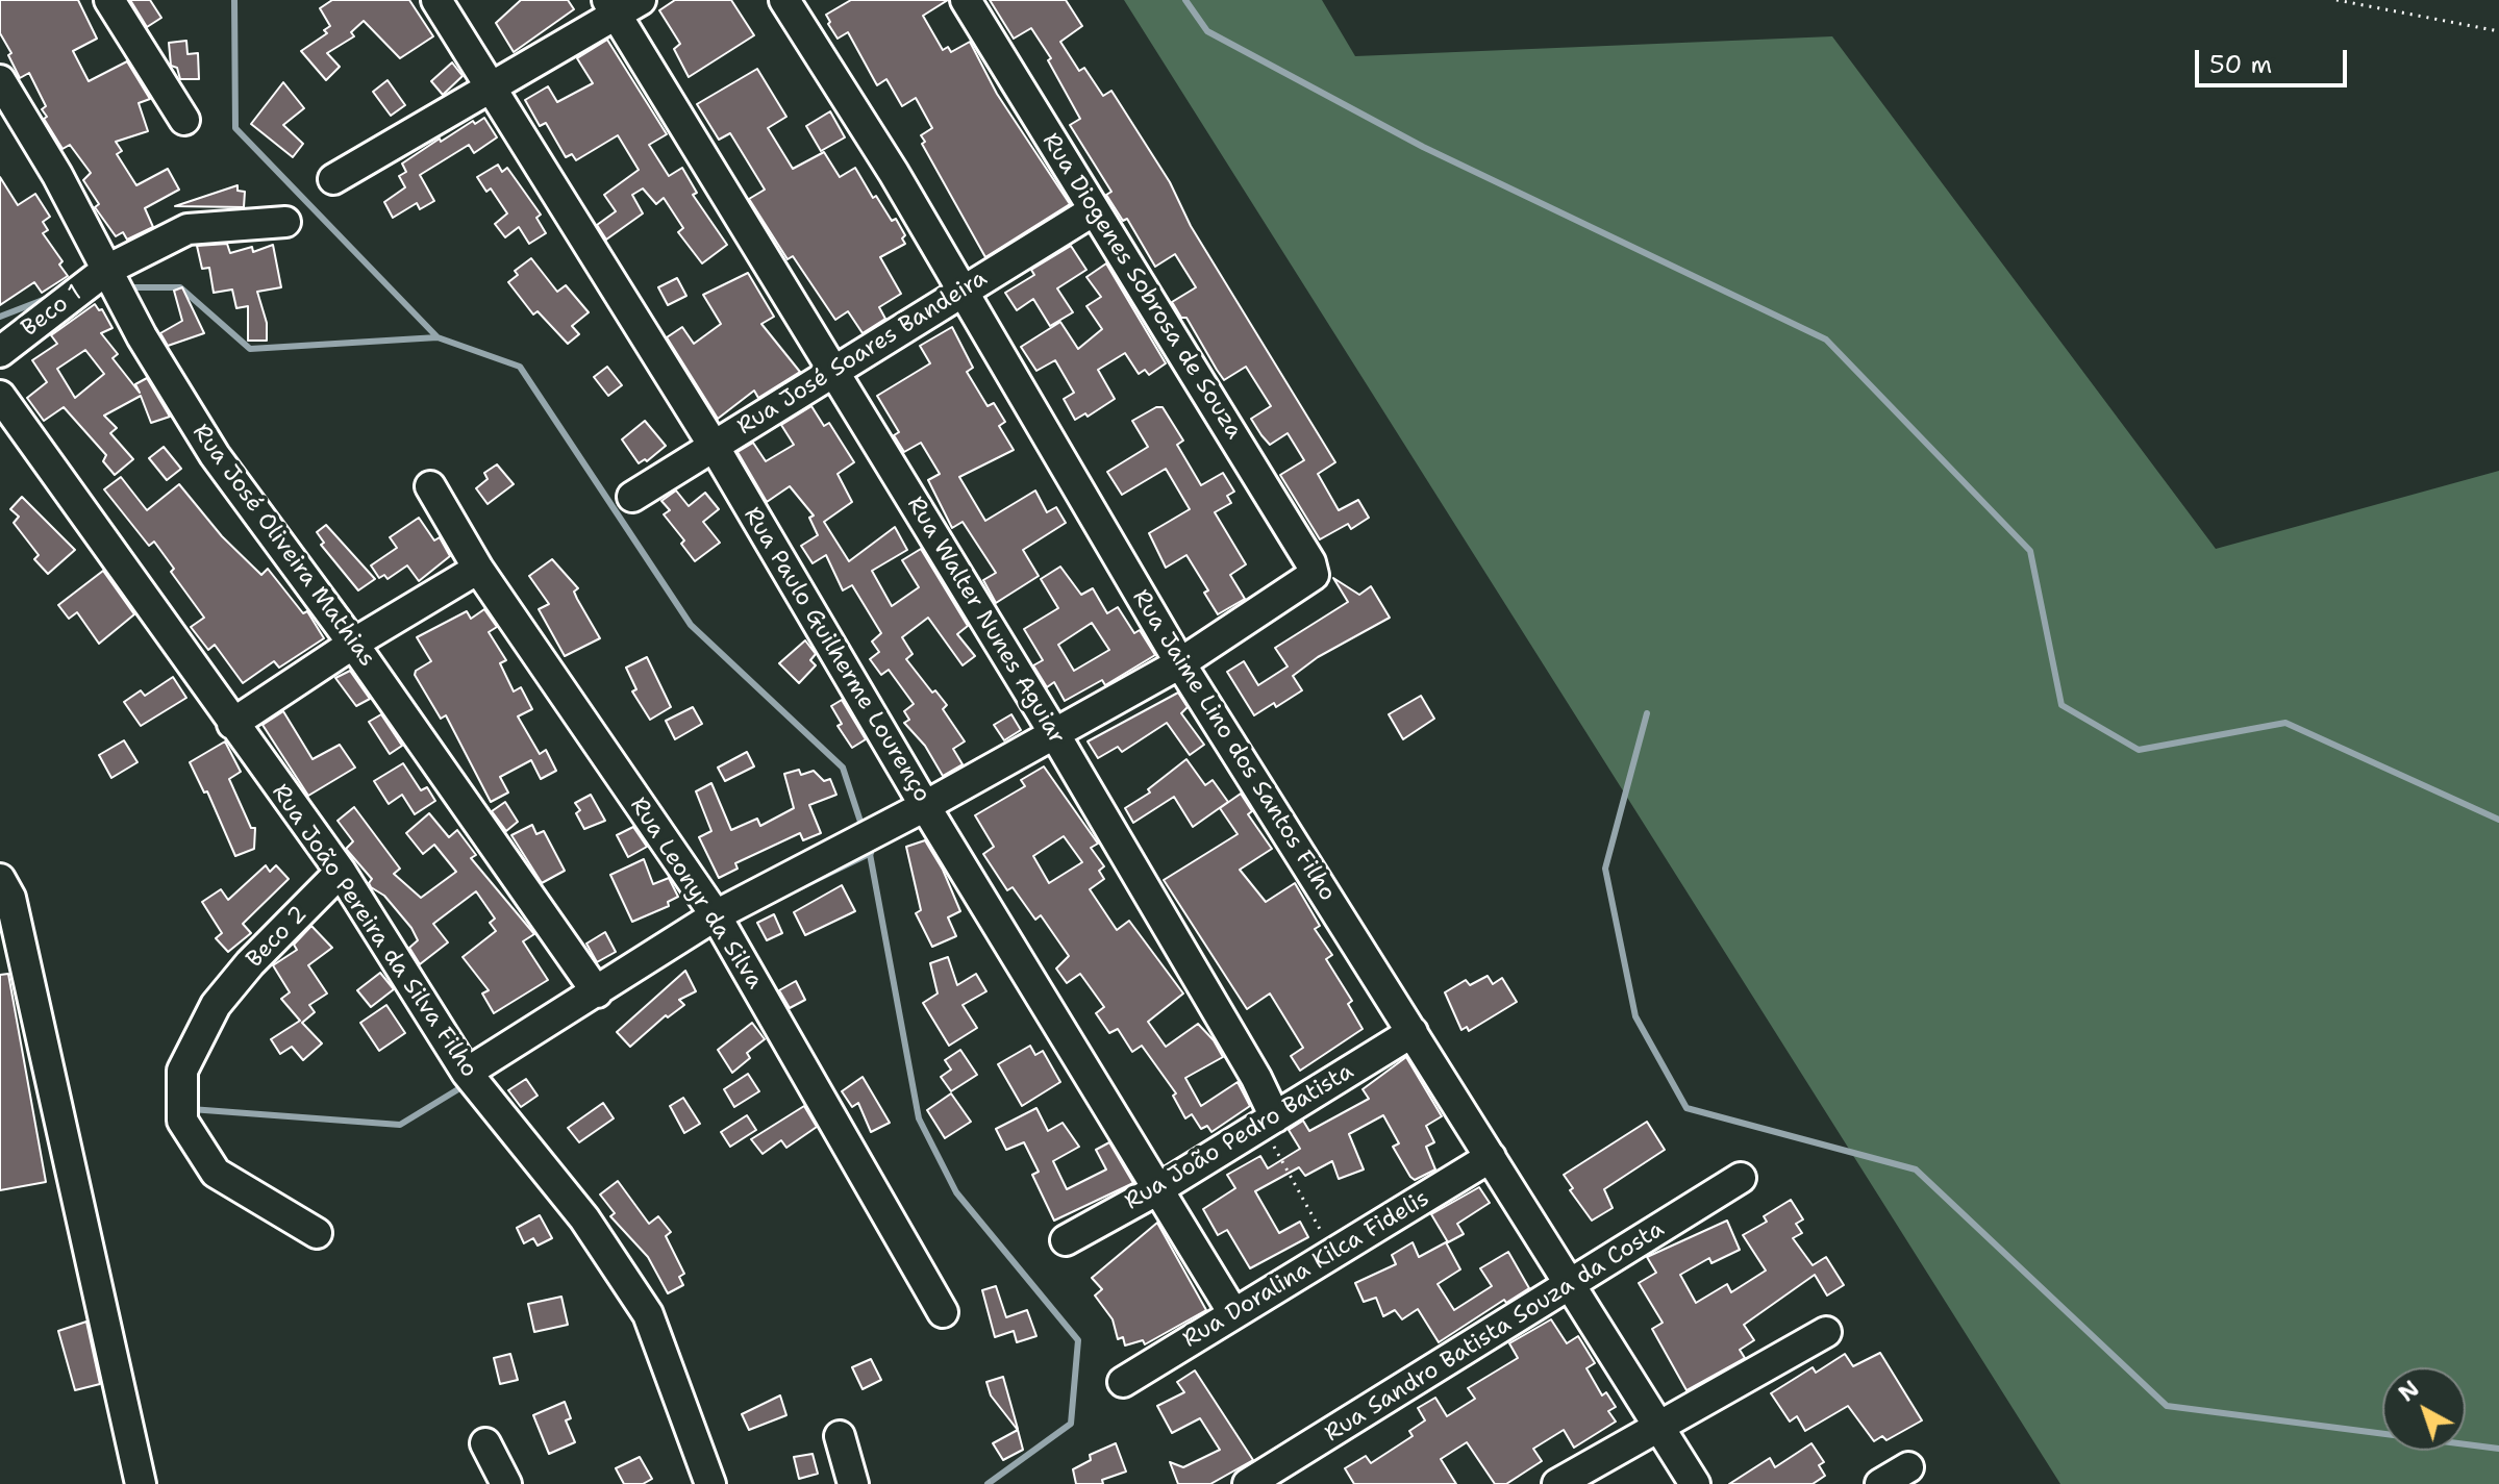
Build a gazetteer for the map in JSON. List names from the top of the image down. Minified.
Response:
{"streets":{"street":["Rua Diogenes Sobrosa de Souza","Beco 1","Rua José Soares Bandeira","Rua José Oliveira Mathias","Rua Walter Nunes Aguiar","Rua Paulo Guilherme Lourenço","Rua Jaime Lino dos Santos Filho","Rua Leonyr da Silva","Rua João Pereira da Silva Filho","Beco 2","Rua João Pedro Batista","Rua Doralina Kilca Fidelis","Rua Sandro Batista Souza da Costa"]},"crossings":[["Rua Diogenes Sobrosa de Souza","Rua José Soares Bandeira"],["Rua Diogenes Sobrosa de Souza","Rua Jaime Lino dos Santos Filho"],["Beco 1","Rua José Oliveira Mathias"],["Rua José Soares Bandeira","Rua Walter Nunes Aguiar"],["Rua José Soares Bandeira","Rua Paulo Guilherme Lourenço"],["Rua José Soares Bandeira","Rua Jaime Lino dos Santos Filho"],["Rua Walter Nunes Aguiar","Rua João Pedro Batista"],["Rua Paulo Guilherme Lourenço","Rua João Pedro Batista"],["Rua Paulo Guilherme Lourenço","Rua Doralina Kilca Fidelis"],["Rua Jaime Lino dos Santos Filho","Rua João Pedro Batista"],["Rua Jaime Lino dos Santos Filho","Rua Doralina Kilca Fidelis"],["Rua Jaime Lino dos Santos Filho","Rua Sandro Batista Souza da Costa"],["Rua João Pereira da Silva Filho","Beco 2"]],"scale_bar":"50 m","north":"top left"}
